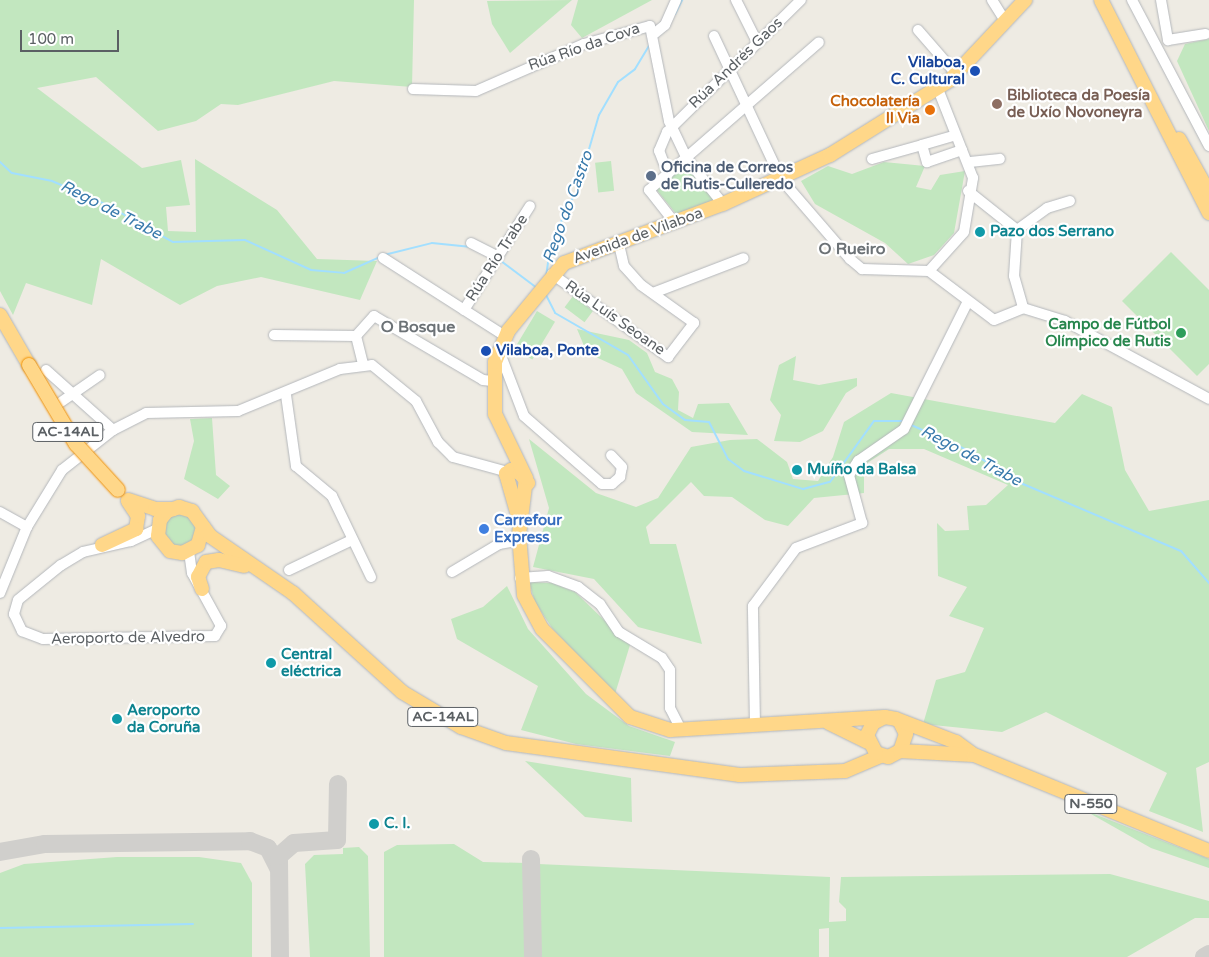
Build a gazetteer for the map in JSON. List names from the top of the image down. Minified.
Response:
{"streets":{"highway":["Avenida de Vilaboa","AC-14AL","N-550"],"street":["Rúa Río da Cova","Rúa Andrés Gaos","Rúa Río Trabe","Rúa Luís Seoane","Aeroporto de Alvedro"]},"crossings":[["Rúa Río da Cova","Rúa Andrés Gaos"],["Rúa Río da Cova","Avenida de Vilaboa"],["Avenida de Vilaboa","Rúa Luís Seoane"],["AC-14AL","Aeroporto de Alvedro"],["AC-14AL","N-550"]],"districts":["O Rueiro","O Bosque"],"water":["Rego do Castro","Rego de Trabe"],"places":["Vilaboa, C. Cultural","Biblioteca da Poesía de Uxío Novoneyra","Chocolatería Il Via","Oficina de Correos de Rutis-Culleredo","Pazo dos Serrano","Campo de Fútbol Olímpico de Rutis","Vilaboa, Ponte","Muíño da Balsa","Carrefour Express","Central eléctrica","Aeroporto da Coruña","C. I."],"scale_bar":"100 m"}
